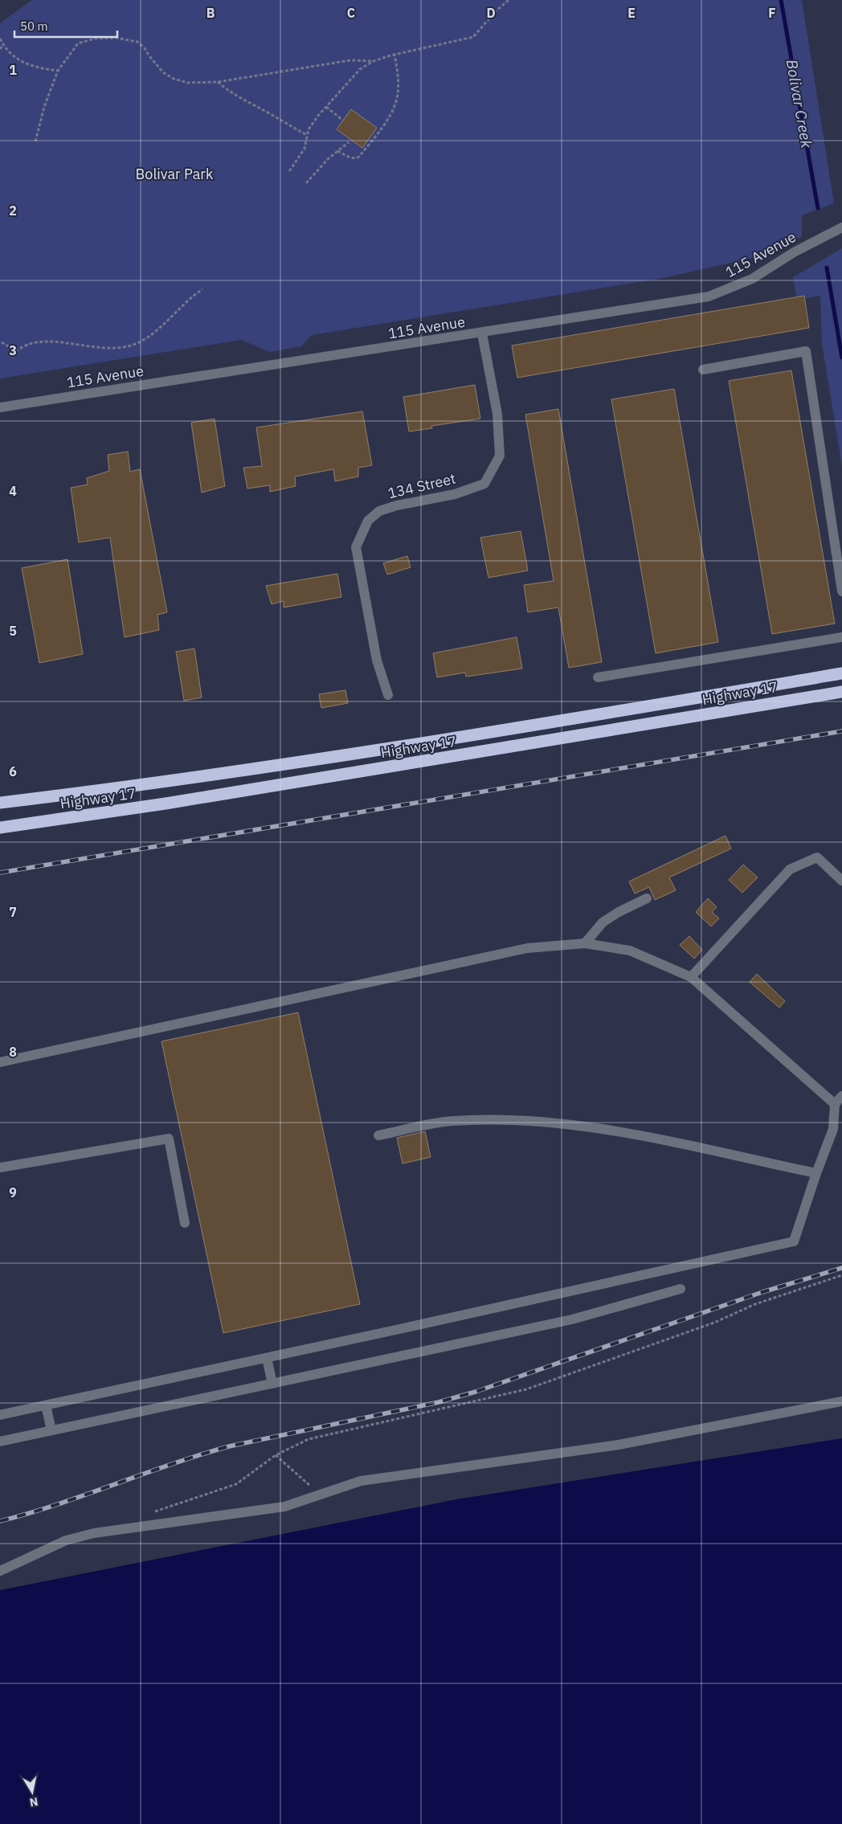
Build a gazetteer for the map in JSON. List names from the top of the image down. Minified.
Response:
{"streets":{"highway":["Highway 17"],"street":["115 Avenue","134 Street"]},"crossings":[["115 Avenue","134 Street"]],"water":["Bolivar Creek"],"parks":["Bolivar Park"],"scale_bar":"50 m","north":"bottom","grid":{"columns":["B","C","D","E","F"],"rows":["1","2","3","4","5","6","7","8","9"]}}
